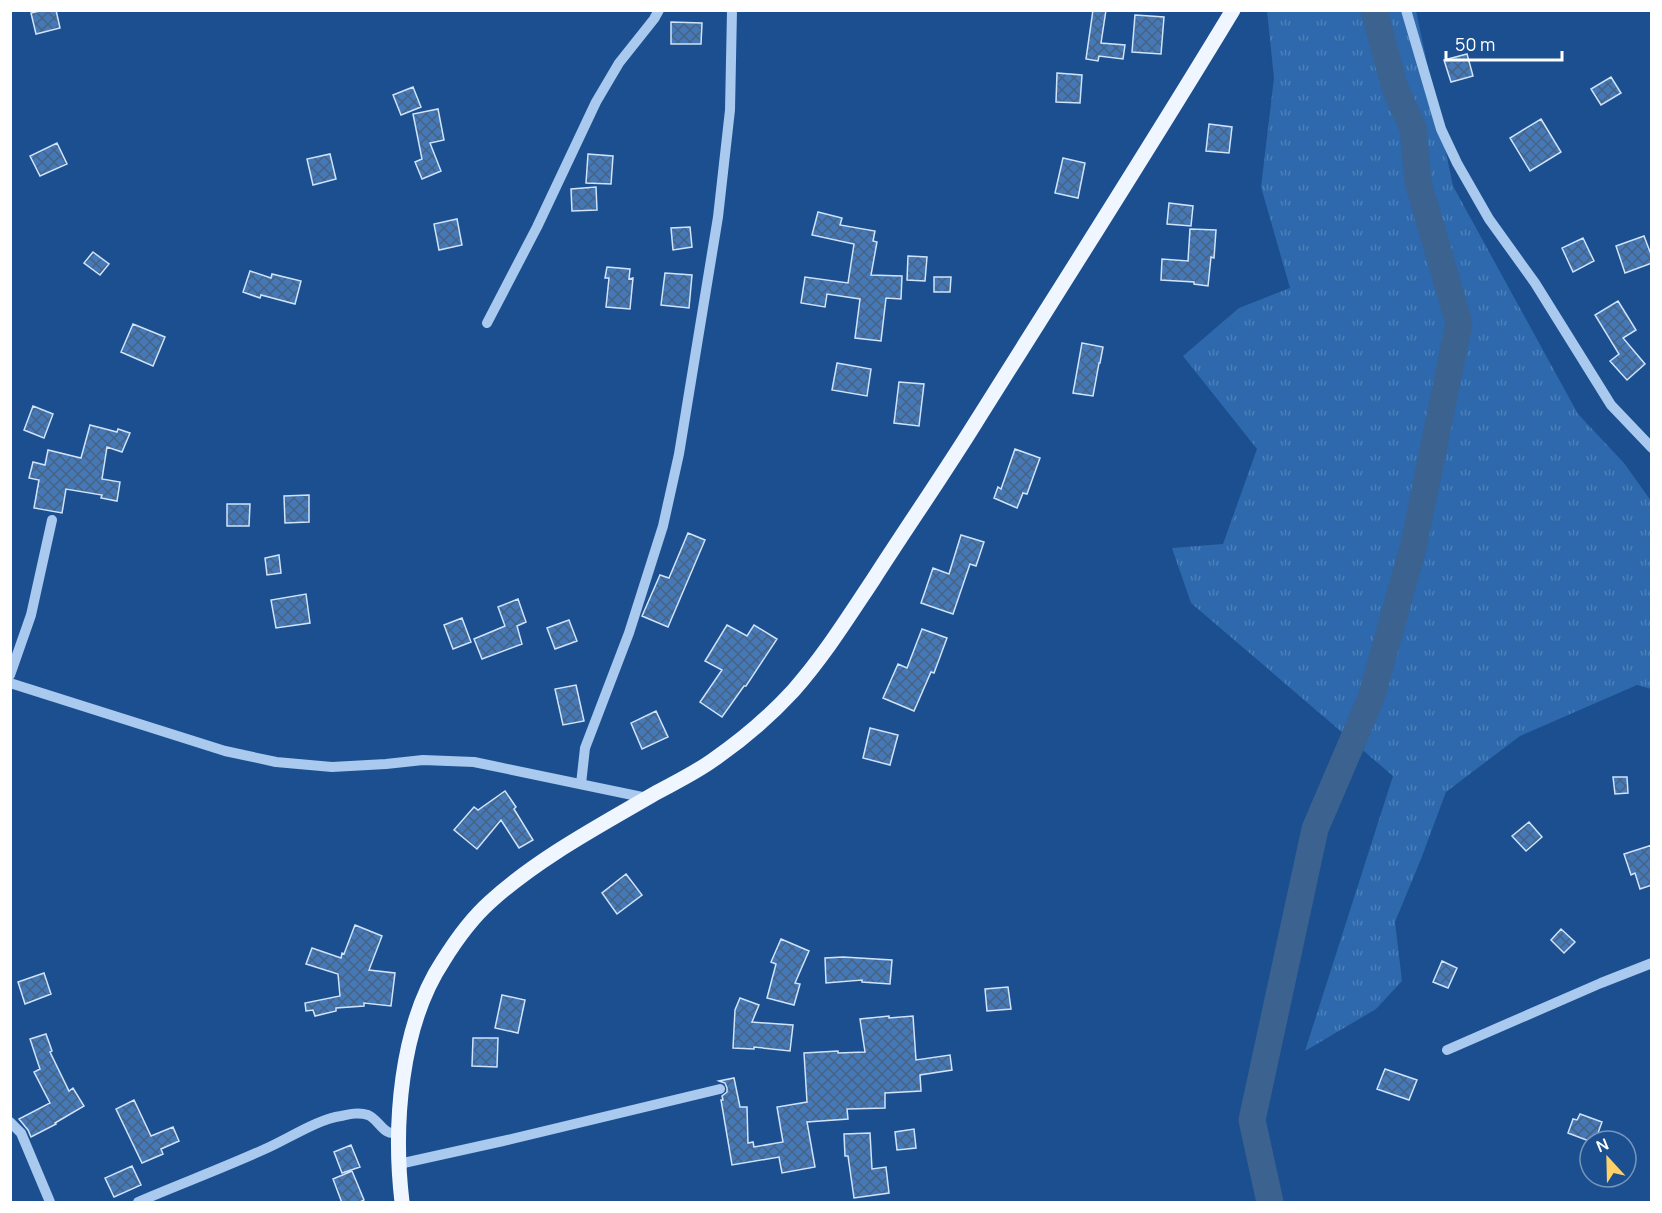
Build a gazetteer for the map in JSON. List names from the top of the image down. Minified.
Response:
{"scale_bar":"50 m","north":"top"}
